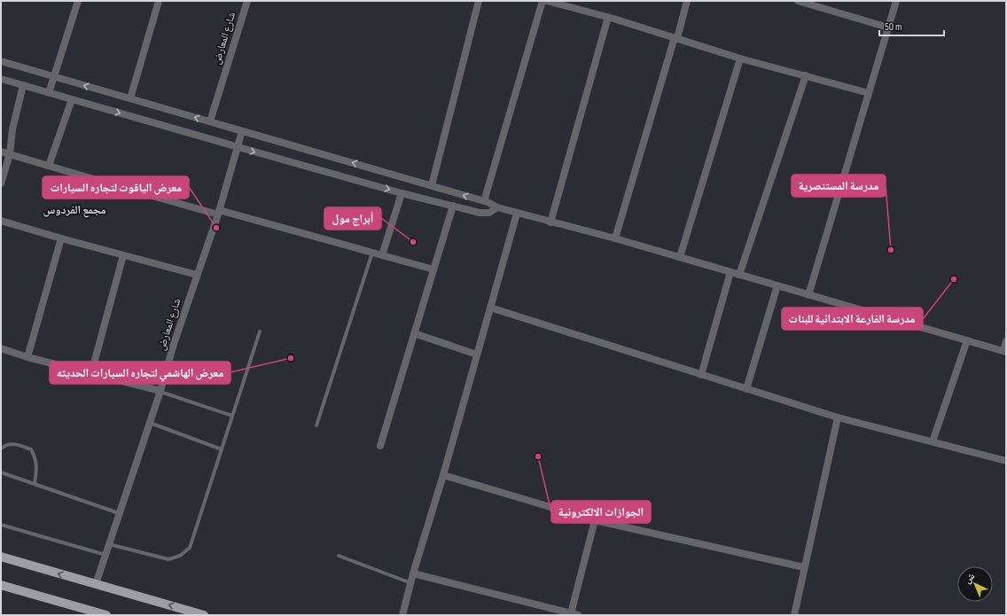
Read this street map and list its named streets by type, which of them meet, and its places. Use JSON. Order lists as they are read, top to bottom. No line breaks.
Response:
{"streets":{"street":["شارع المعارض"]},"districts":["مجمع الفردوس"],"places":["معرض الياقوت لتجاره السيارات","أبراج مول","مدرسة المستنصرية","مدرسة الفارعة الابتدائية للبنات","معرض الهاشمي لتجاره السيارات الحديثه","الجوازات الالكترونية"],"scale_bar":"50 m","north":"top left"}
